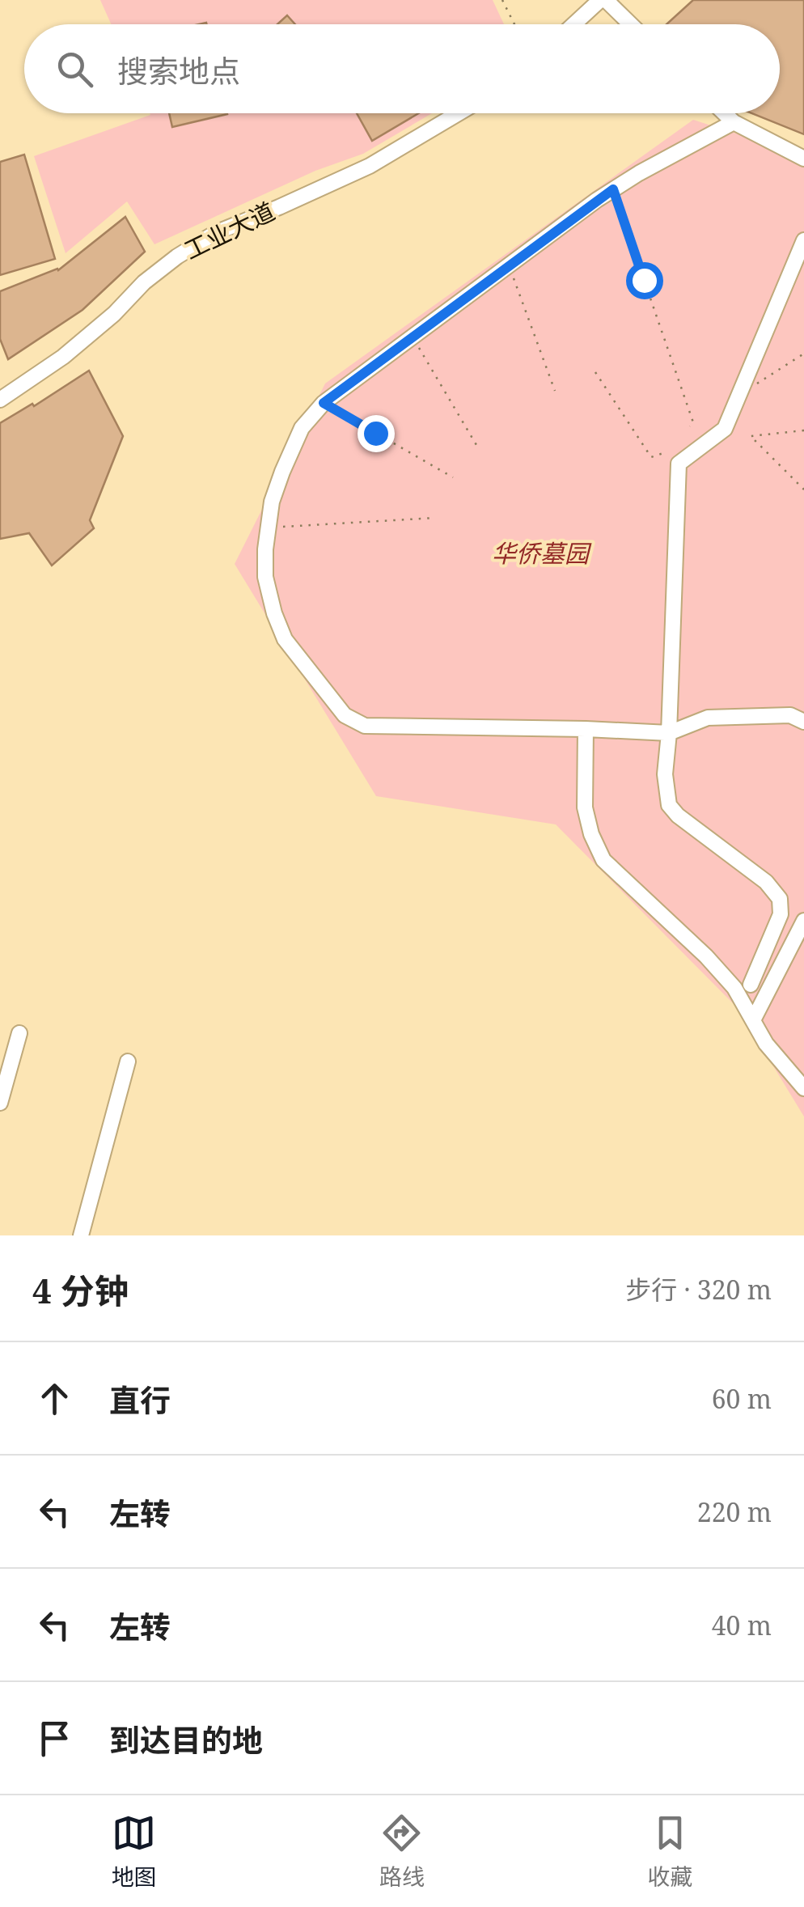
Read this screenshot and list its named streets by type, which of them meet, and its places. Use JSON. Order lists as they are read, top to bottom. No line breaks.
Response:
{"streets":{"street":["工业大道"]},"parks":["华侨墓园"],"page":{"search":"搜索地点","heading":["4 分钟","步行 · 320 m"],"list":[["直行","60 m"],["左转","220 m"],["左转","40 m"],"到达目的地"],"nav":["地图","路线","收藏"]}}
